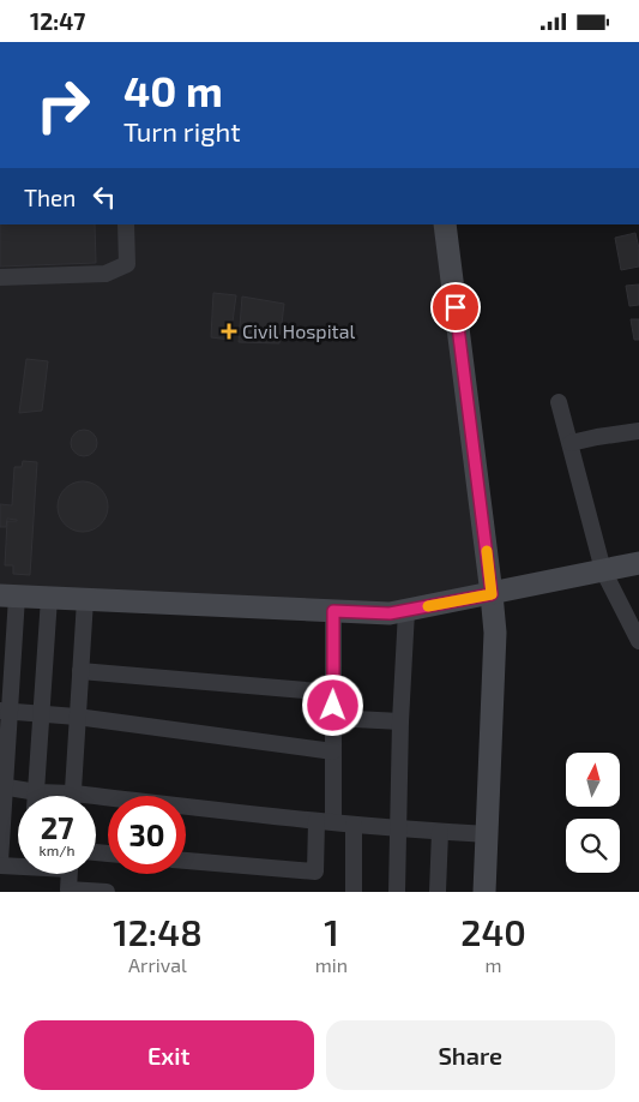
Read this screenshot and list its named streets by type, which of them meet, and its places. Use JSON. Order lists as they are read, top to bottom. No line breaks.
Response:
{"places":{"health":["Civil Hospital"]},"north":"top","page":{"status":"12:47","turn":["40 m","Turn right"],"then":"Then","speed":"27 km/h","limit":"30","eta":["12:48","Arrival","1","min","240","m"],"buttons":["Exit","Share"]}}
